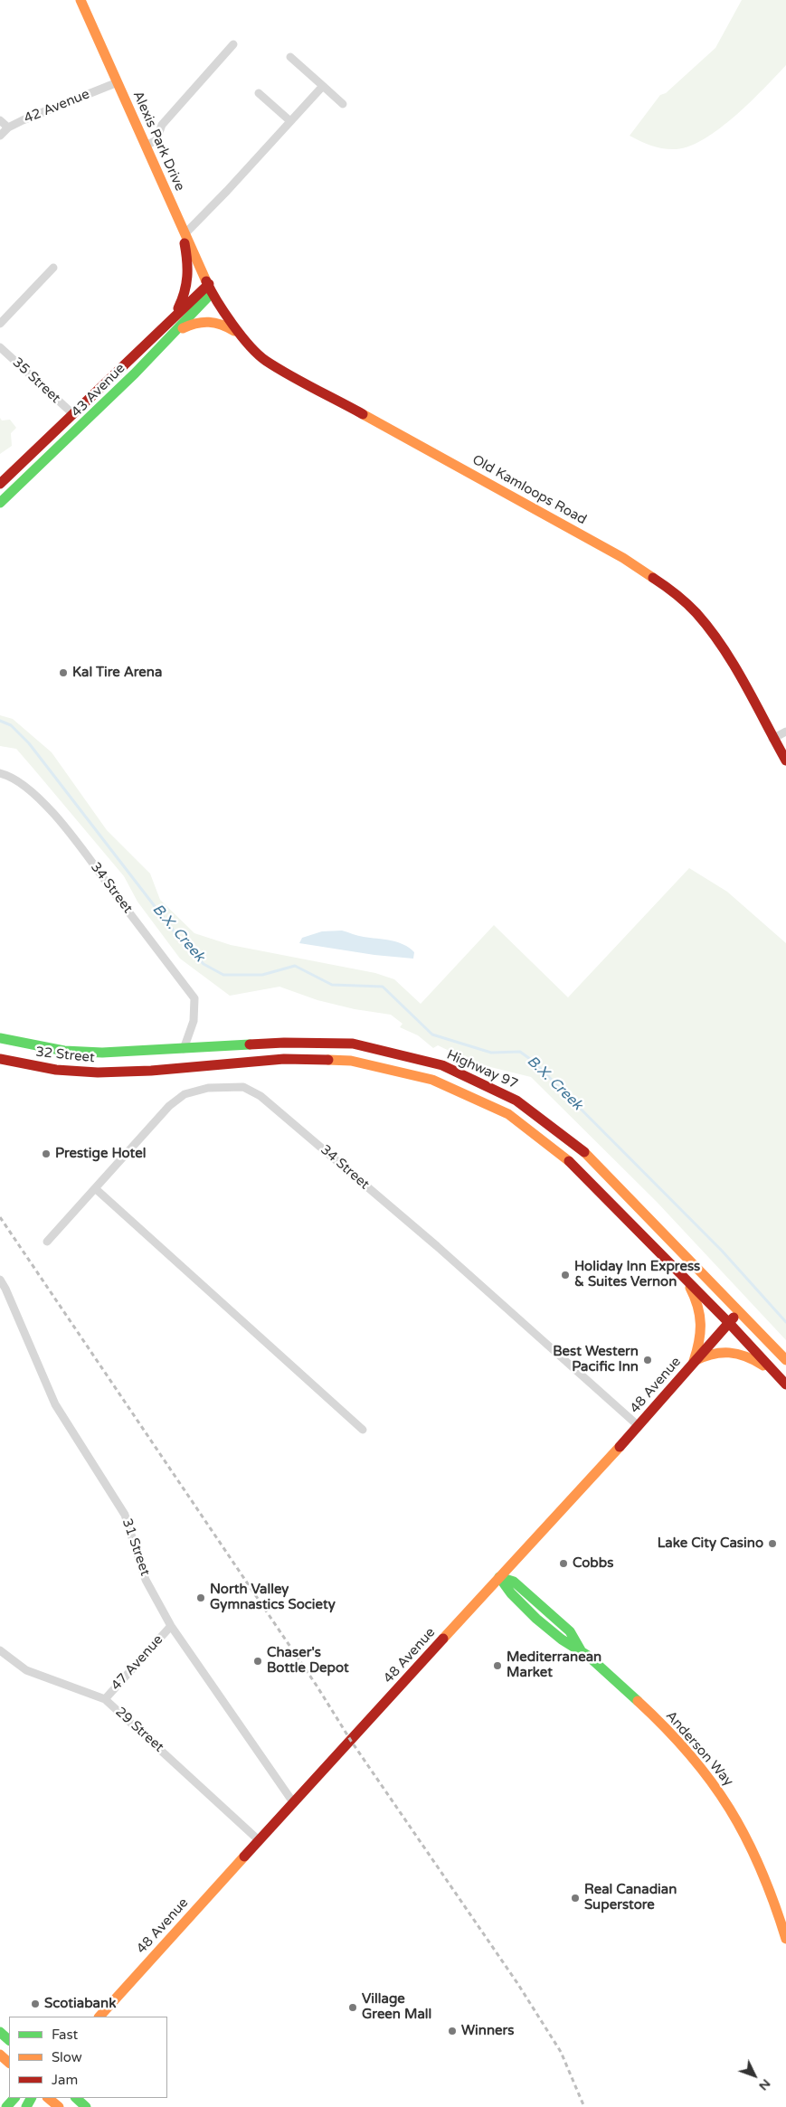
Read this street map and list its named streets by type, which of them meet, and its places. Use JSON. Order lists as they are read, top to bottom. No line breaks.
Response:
{"streets":{"main road":["Alexis Park Drive","43 Avenue","Old Kamloops Road","32 Street","Highway 97","48 Avenue","Anderson Way"],"street":["42 Avenue","35 Street","34 Street","31 Street","47 Avenue","29 Street"]},"crossings":[["42 Avenue","Alexis Park Drive"],["Alexis Park Drive","43 Avenue"],["Alexis Park Drive","Old Kamloops Road"],["35 Street","43 Avenue"],["43 Avenue","Old Kamloops Road"],["34 Street","Highway 97"],["34 Street","48 Avenue"],["32 Street","Highway 97"],["Highway 97","48 Avenue"],["48 Avenue","31 Street"],["48 Avenue","29 Street"],["48 Avenue","Anderson Way"],["31 Street","47 Avenue"],["47 Avenue","29 Street"]],"water":["B.X. Creek"],"places":["Kal Tire Arena","Prestige Hotel","Holiday Inn Express & Suites Vernon","Best Western Pacific Inn","Lake City Casino","Cobbs","North Valley Gymnastics Society","Chaser's Bottle Depot","Mediterranean Market","Real Canadian Superstore","Scotiabank","Village Green Mall","Winners"],"legend":["Fast","Slow","Jam"],"north":"bottom right"}
